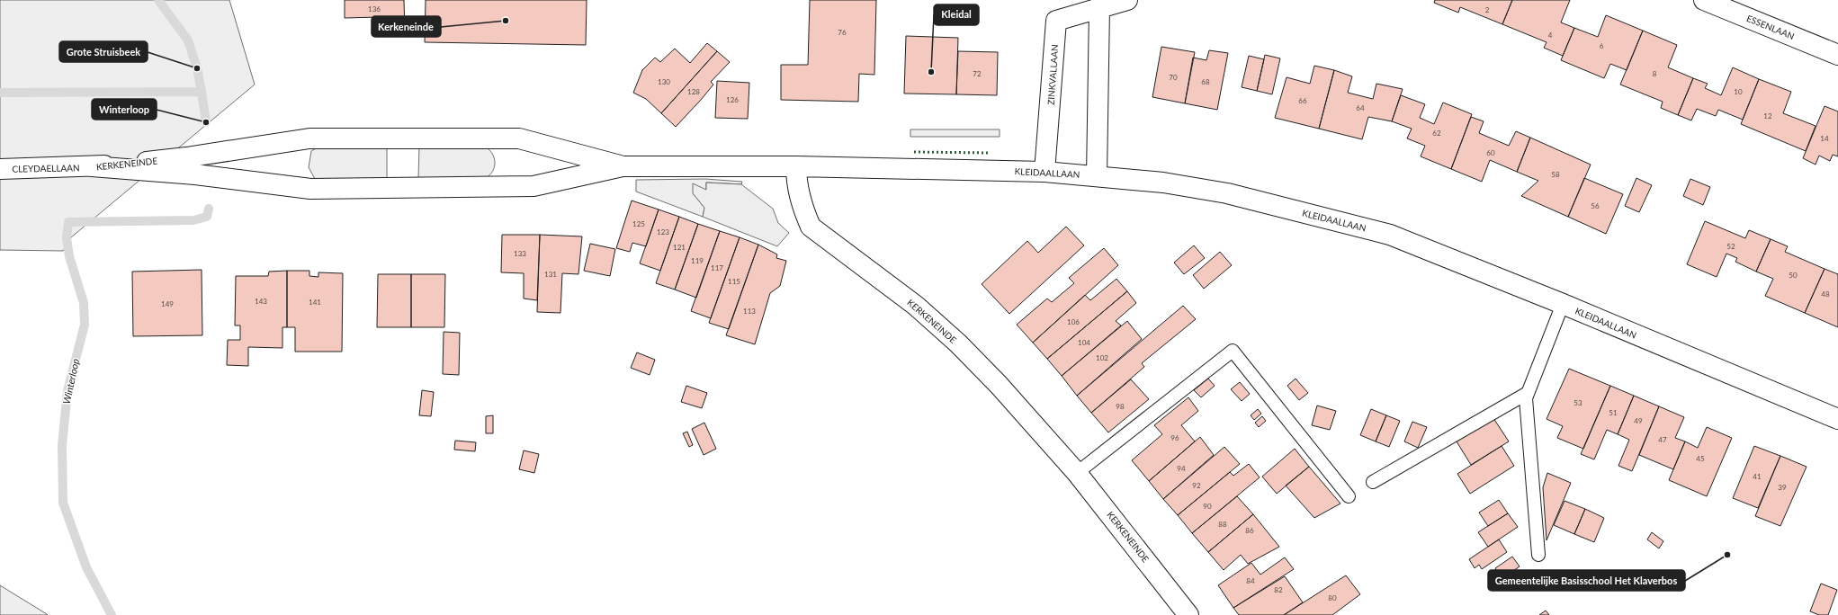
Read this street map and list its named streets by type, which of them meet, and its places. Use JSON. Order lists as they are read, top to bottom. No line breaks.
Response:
{"streets":{"street":["ESSENLAAN","ZINKVALLAAN","KERKENEINDE","CLEYDAELLAAN","KLEIDAALLAAN"]},"crossings":[["ZINKVALLAAN","KLEIDAALLAAN"],["KERKENEINDE","CLEYDAELLAAN"],["KERKENEINDE","KLEIDAALLAAN"]],"water":["Winterloop"],"places":["Kerkeneinde","Grote Struisbeek","Kleidal","Winterloop","Gemeentelijke Basisschool Het Klaverbos"],"house_numbers":["136","2","76","4","6","72","8","70","130","68","128","10","126","66","64","12","62","14","60","58","56","125","123","52","121","133","119","117","131","50","115","48","143","141","149","113","106","104","102","53","98","51","49","96","47","45","94","41","92","39","90","88","86","84","82","80"]}
